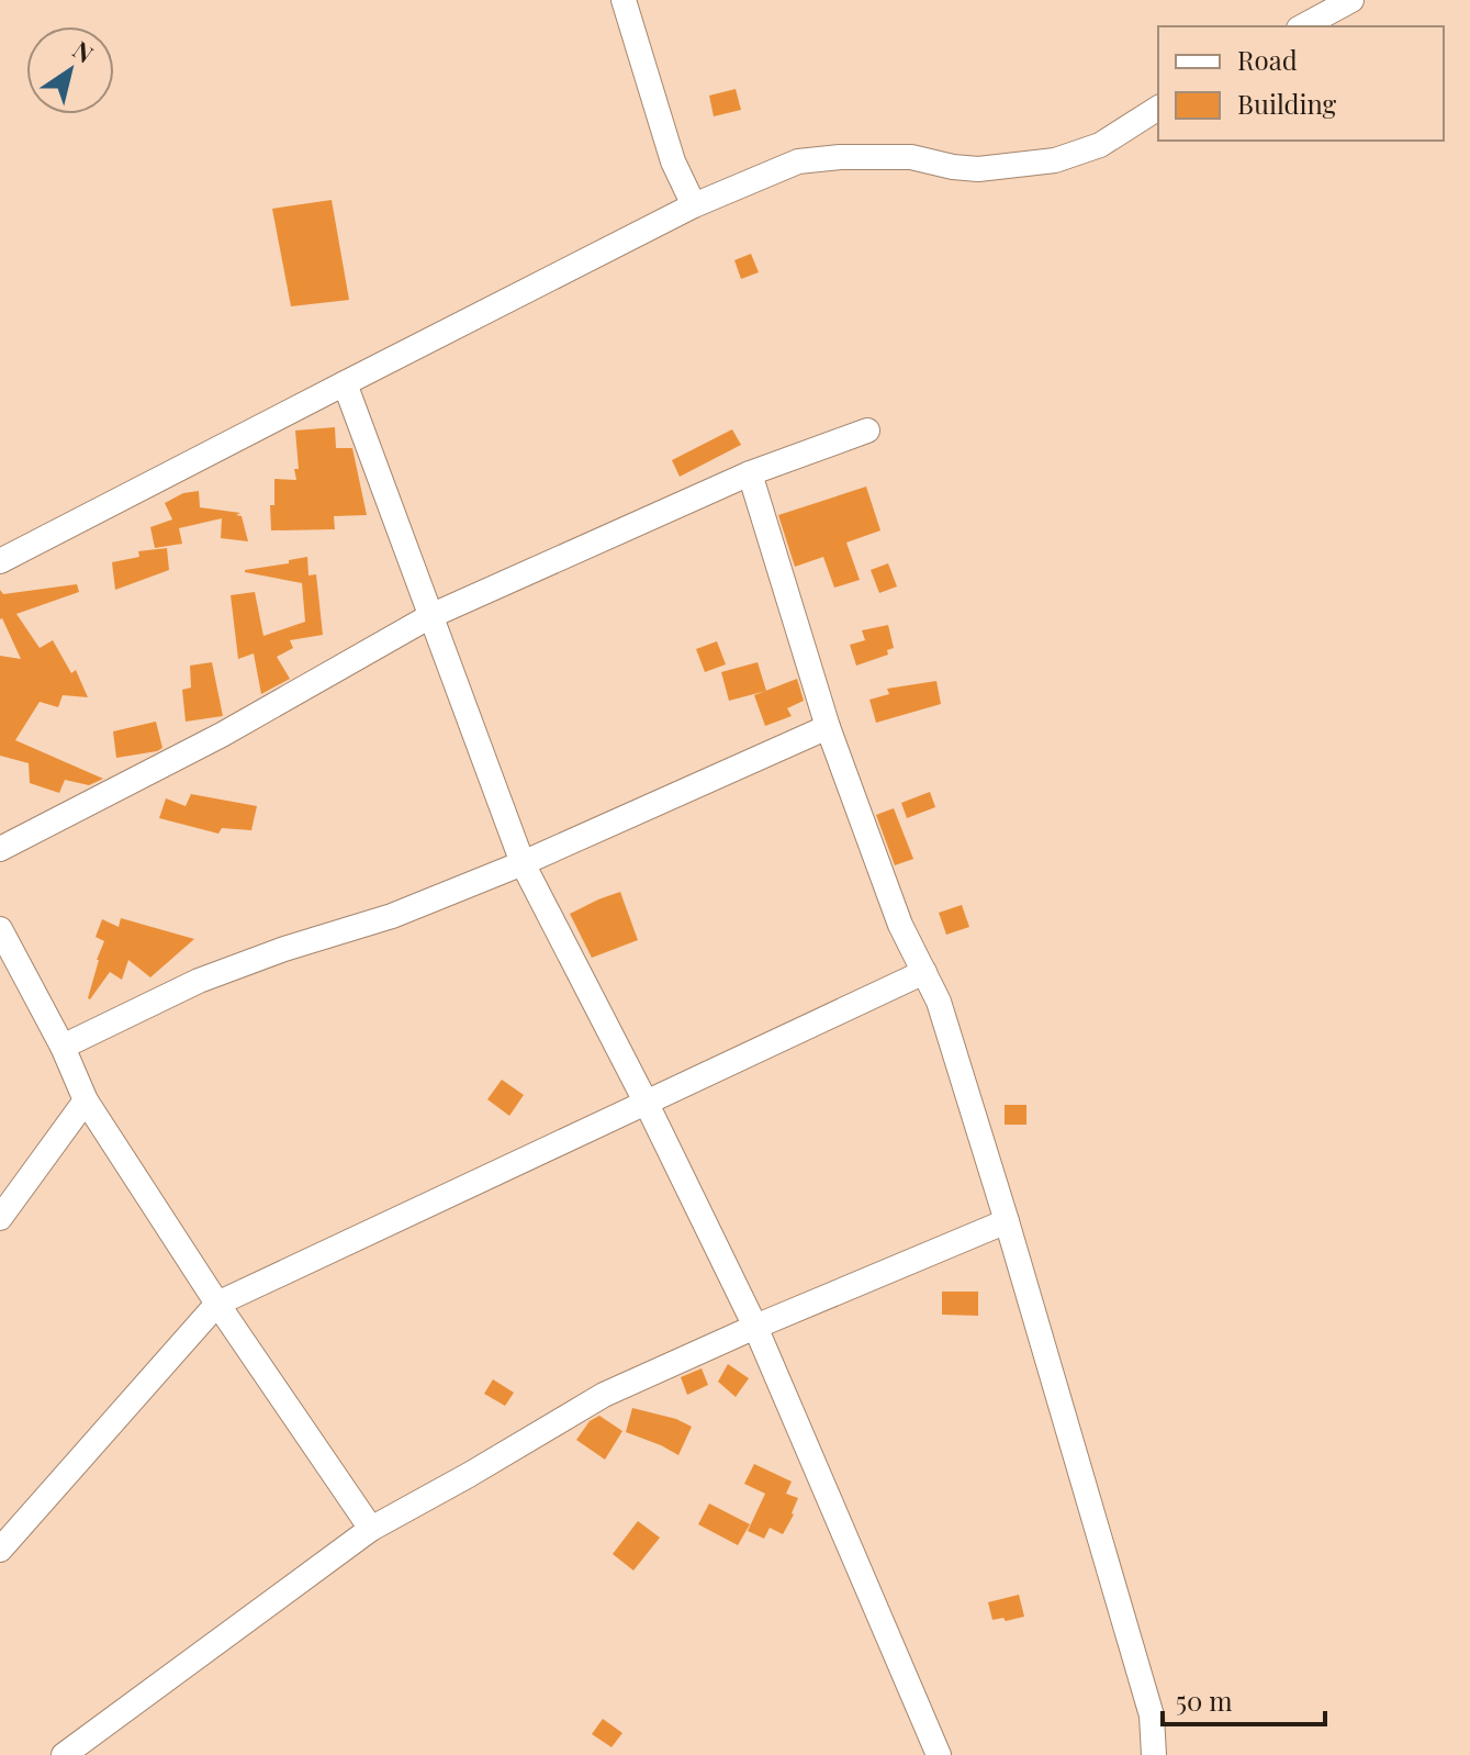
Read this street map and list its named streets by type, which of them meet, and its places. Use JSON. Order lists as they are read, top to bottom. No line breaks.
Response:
{"legend":["Road","Building"],"scale_bar":"50 m","north":"top right"}
